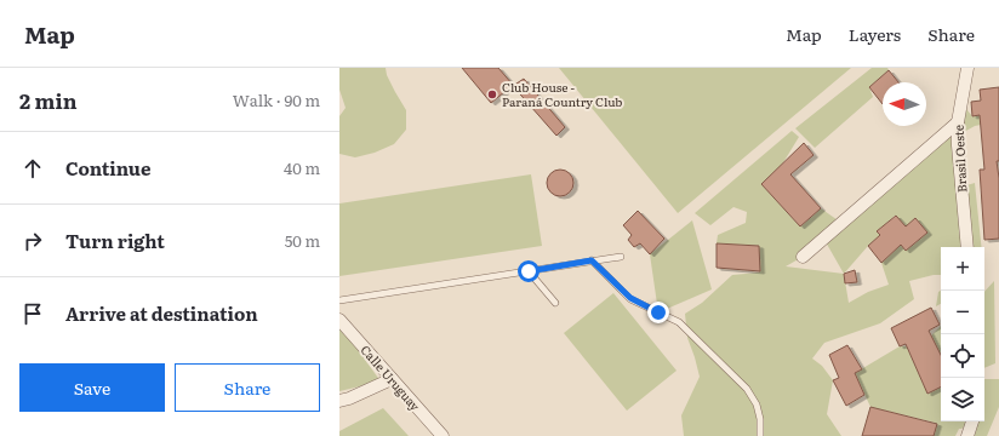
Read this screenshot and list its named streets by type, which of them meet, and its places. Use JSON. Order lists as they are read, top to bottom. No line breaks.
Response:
{"streets":{"street":["Brasil Oeste","Calle Uruguay"]},"places":["Club House - Paraná Country Club"],"north":"left","page":{"header":"Map","nav":["Map","Layers","Share"],"heading":["2 min","Walk · 90 m"],"list":[["Continue","40 m"],["Turn right","50 m"],"Arrive at destination"],"map_buttons":["+","−"],"buttons":["Save","Share"]}}
